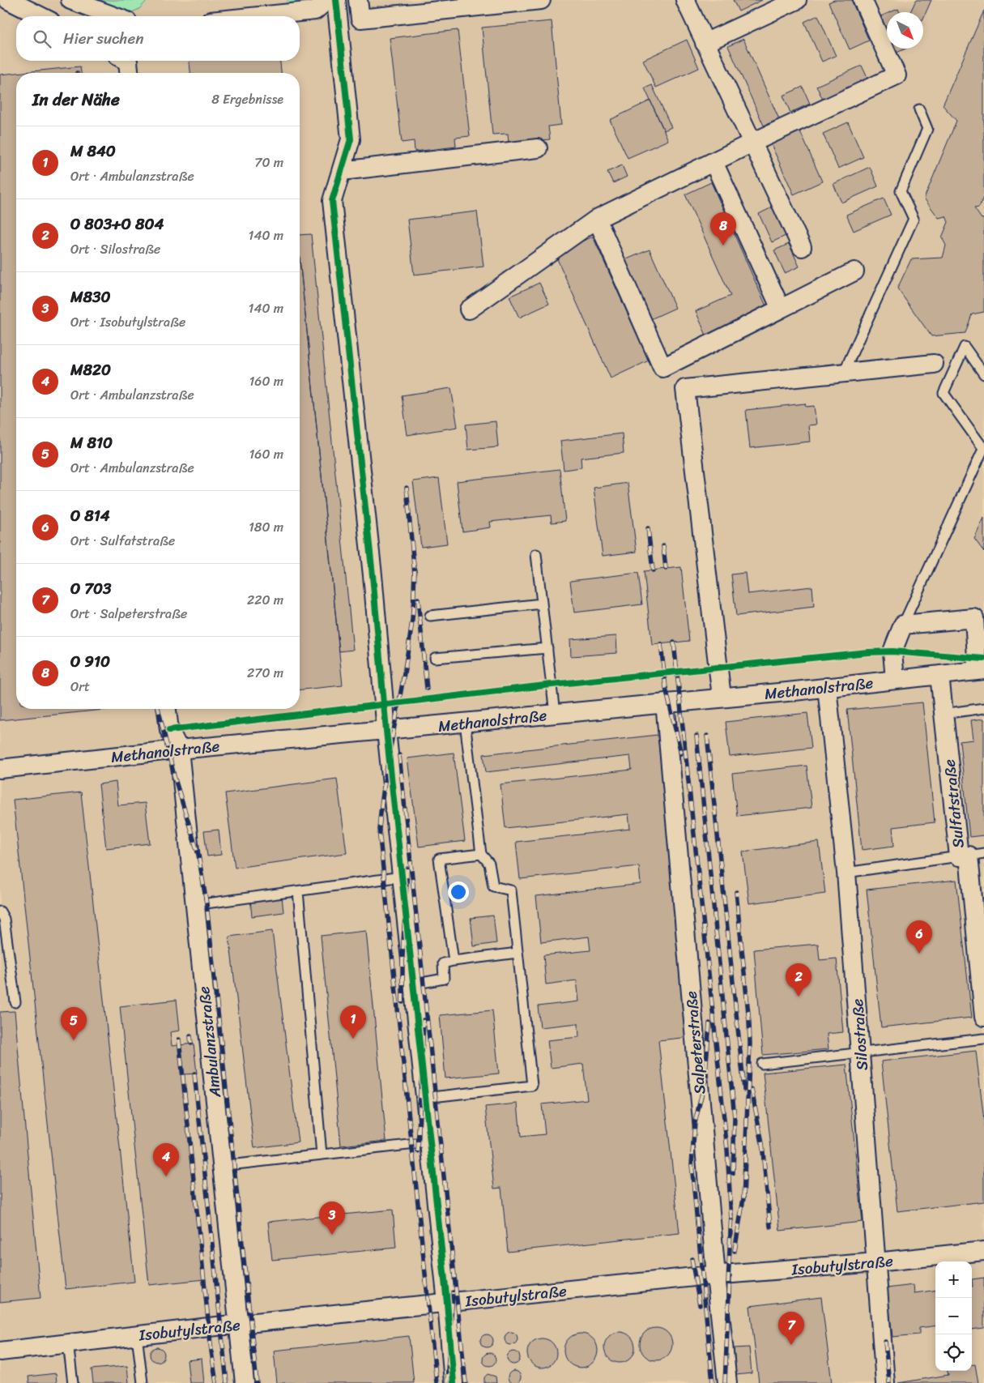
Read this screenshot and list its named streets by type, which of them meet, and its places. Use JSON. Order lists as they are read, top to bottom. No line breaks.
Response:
{"streets":{"street":["Methanolstraße","Sulfatstraße","Silostraße","Ambulanzstraße","Salpeterstraße","Isobutylstraße"]},"crossings":[["Methanolstraße","Sulfatstraße"],["Methanolstraße","Silostraße"],["Methanolstraße","Ambulanzstraße"],["Methanolstraße","Salpeterstraße"],["Silostraße","Isobutylstraße"],["Ambulanzstraße","Isobutylstraße"],["Salpeterstraße","Isobutylstraße"]],"north":"bottom right","page":{"search":"Hier suchen","heading":["In der Nähe","8 Ergebnisse"],"list":[{"mark":"1","name":"M 840","note":"Ort · Ambulanzstraße","value":"70 m"},{"mark":"2","name":"O 803+O 804","note":"Ort · Silostraße","value":"140 m"},{"mark":"3","name":"M830","note":"Ort · Isobutylstraße","value":"140 m"},{"mark":"4","name":"M820","note":"Ort · Ambulanzstraße","value":"160 m"},{"mark":"5","name":"M 810","note":"Ort · Ambulanzstraße","value":"160 m"},{"mark":"6","name":"O 814","note":"Ort · Sulfatstraße","value":"180 m"},{"mark":"7","name":"O 703","note":"Ort · Salpeterstraße","value":"220 m"},{"mark":"8","name":"O 910","note":"Ort","value":"270 m"}],"pins":["8","6","2","1","5","4","3","7"],"map_buttons":["+","−"]}}
